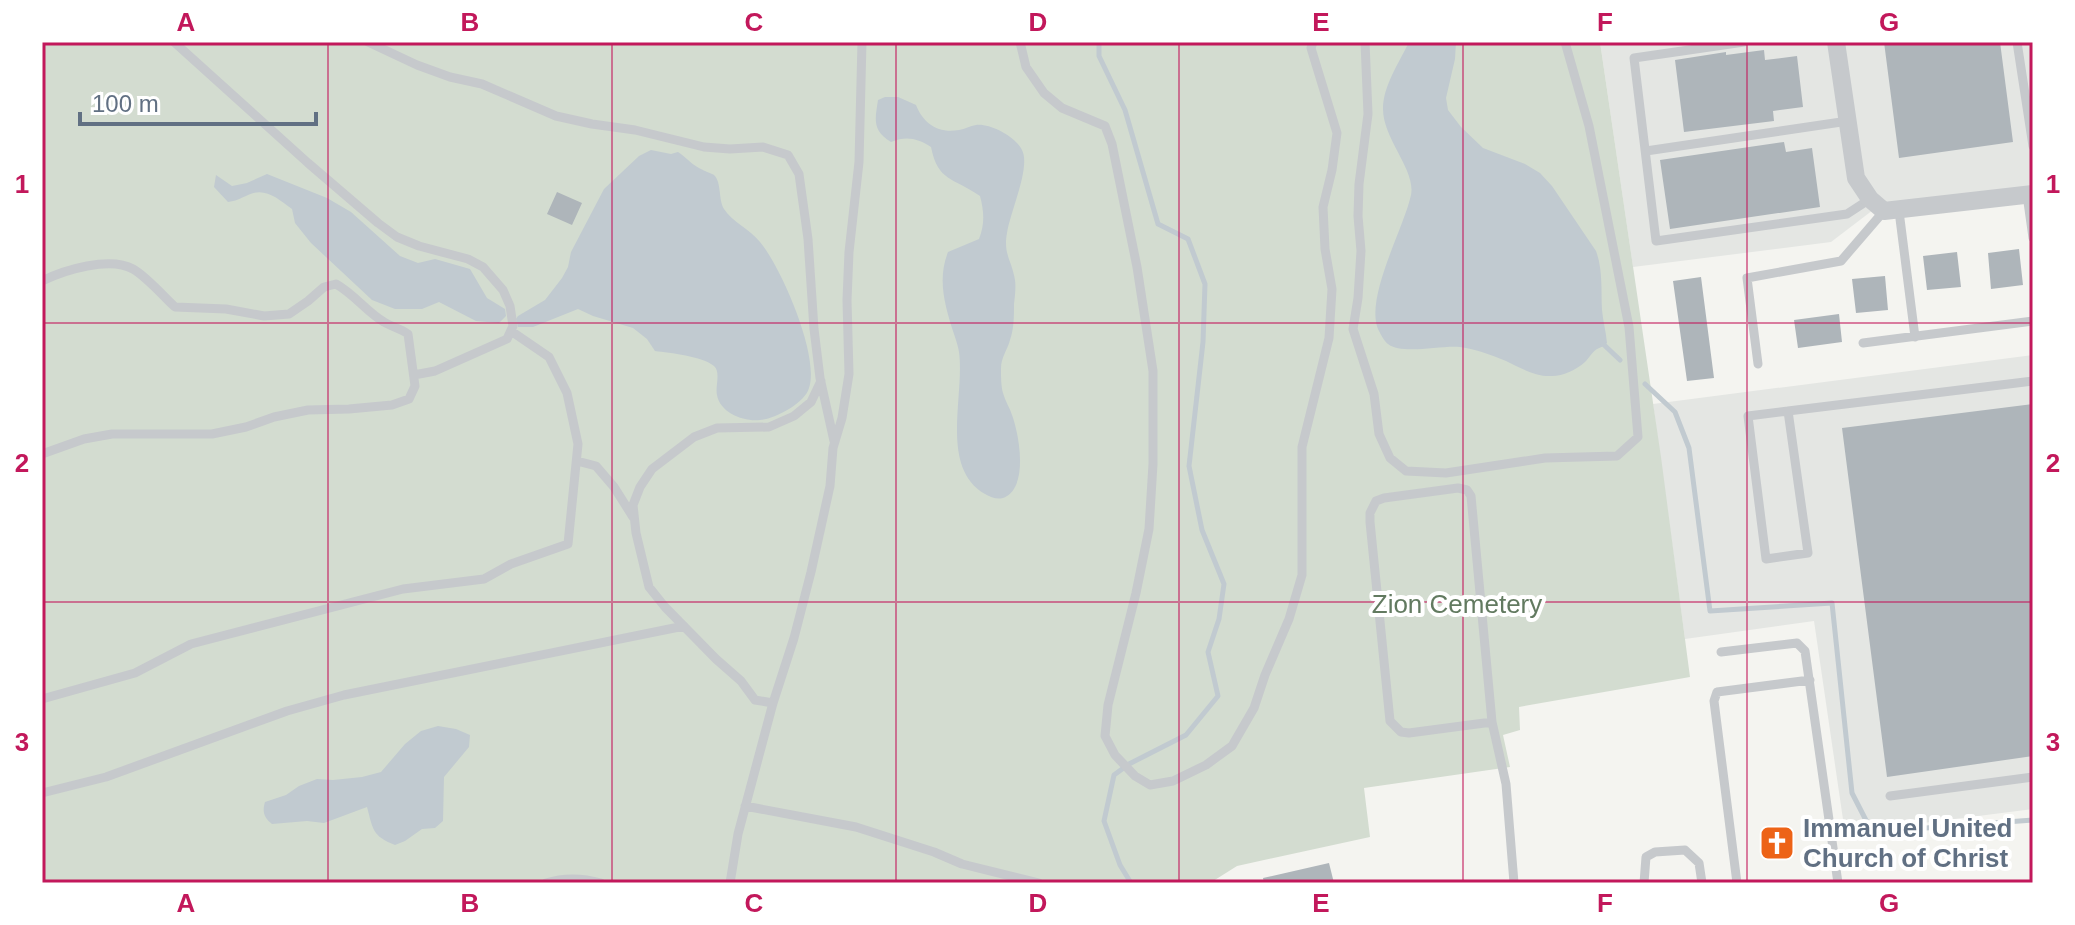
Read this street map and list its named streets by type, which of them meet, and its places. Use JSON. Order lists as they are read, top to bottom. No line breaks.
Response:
{"parks":["Zion Cemetery"],"places":{"church":["Immanuel United Church of Christ"]},"scale_bar":"100 m","grid":{"columns":["A","B","C","D","E","F","G"],"rows":["1","2","3"]}}
